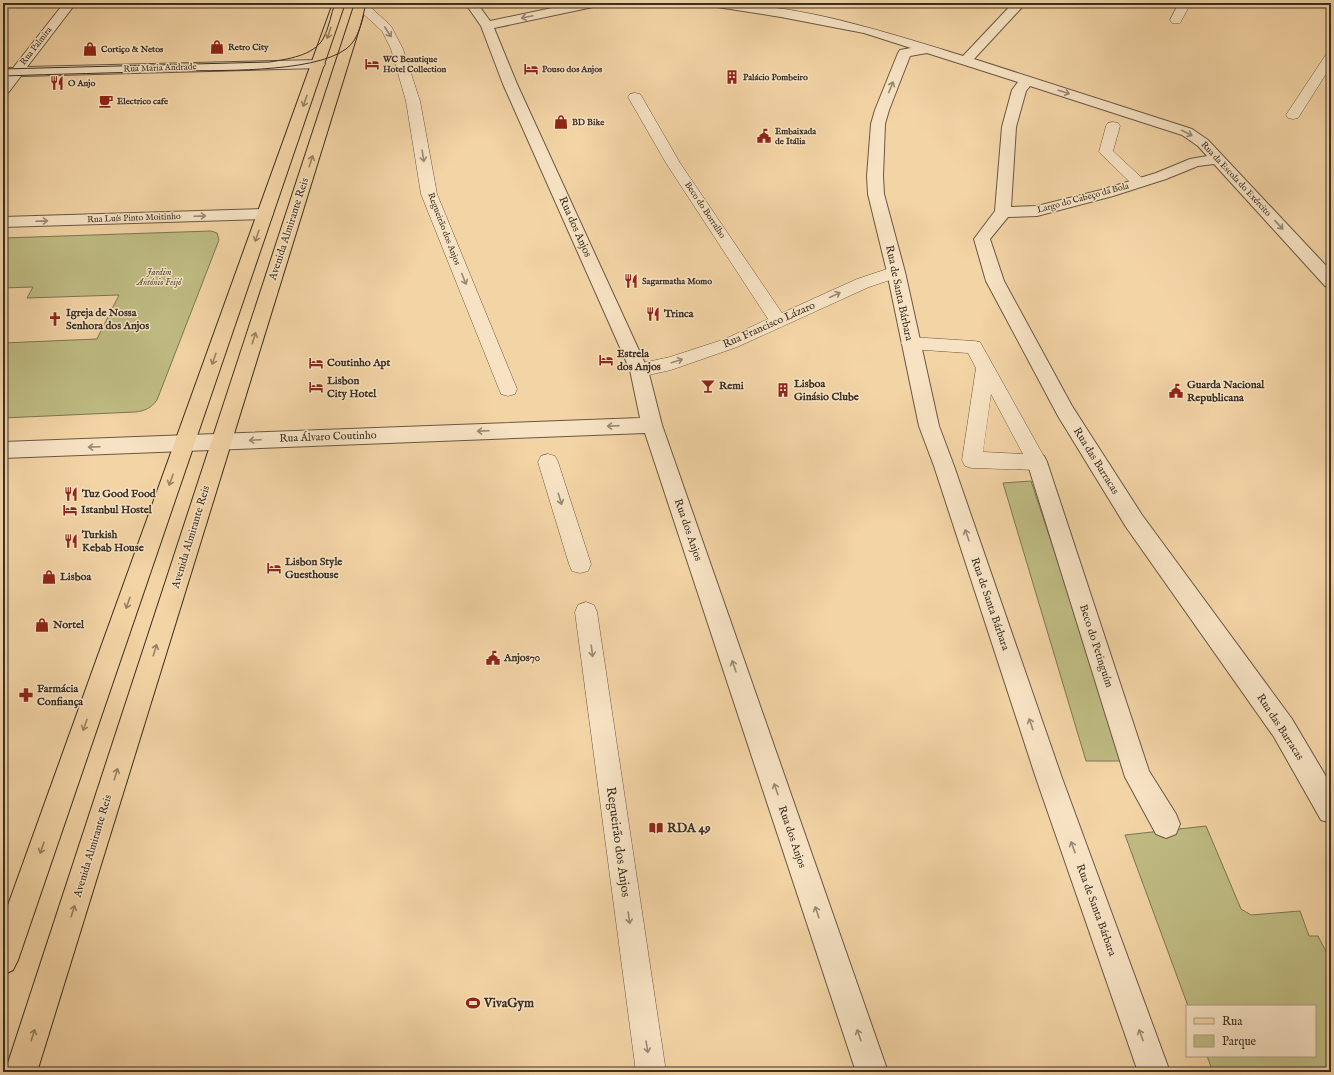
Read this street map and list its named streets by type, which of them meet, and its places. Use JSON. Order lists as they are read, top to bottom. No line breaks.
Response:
{"streets":{"main road":["Avenida Almirante Reis"],"street":["Rua Palmira","Rua Maria Andrade","Rua da Escola do Exército","Largo do Cabeço da Bola","Rua Luís Pinto Moitinho","Rua dos Anjos","Rua de Santa Bárbara","Rua Álvaro Coutinho","Rua das Barracas","Beco do Petinguím"],"lane":["Beco do Borralho","Regueirão dos Anjos","Rua Francisco Lázaro"]},"crossings":[["Rua Palmira","Rua Maria Andrade"],["Rua da Escola do Exército","Largo do Cabeço da Bola"],["Rua da Escola do Exército","Rua de Santa Bárbara"],["Largo do Cabeço da Bola","Rua das Barracas"],["Beco do Borralho","Rua Francisco Lázaro"],["Rua dos Anjos","Rua Francisco Lázaro"],["Rua dos Anjos","Rua Álvaro Coutinho"],["Avenida Almirante Reis","Regueirão dos Anjos"],["Avenida Almirante Reis","Rua Álvaro Coutinho"],["Rua de Santa Bárbara","Rua Francisco Lázaro"]],"one_way":["Rua da Escola do Exército","Rua Luís Pinto Moitinho","Rua dos Anjos","Regueirão dos Anjos","Rua de Santa Bárbara","Rua Francisco Lázaro","Rua Álvaro Coutinho"],"parks":["Jardim António Feijó"],"places":{"shop":["Retro City","Cortiço & Netos","BD Bike","Lisboa","Nortel"],"hotel":["WC Beautique Hotel Collection","Pouso dos Anjos","Estrela dos Anjos","Coutinho Apt","Lisbon City Hotel","Istanbul Hostel","Lisbon Style Guesthouse"],"building":["Palácio Pombeiro","Lisboa Ginásio Clube"],"restaurant":["O Anjo","Sagarmatha Momo","Trinca","Tuz Good Food","Turkish Kebab House"],"cafe":["Electrico cafe"],"public building":["Embaixada de Itália","Guarda Nacional Republicana","Anjos70"],"church":["Igreja de Nossa Senhora dos Anjos"],"bar":["Remi"],"pharmacy":["Farmácia Confiança"],"library":["RDA 49"],"sports":["VivaGym"]},"legend":["Rua","Parque"]}
